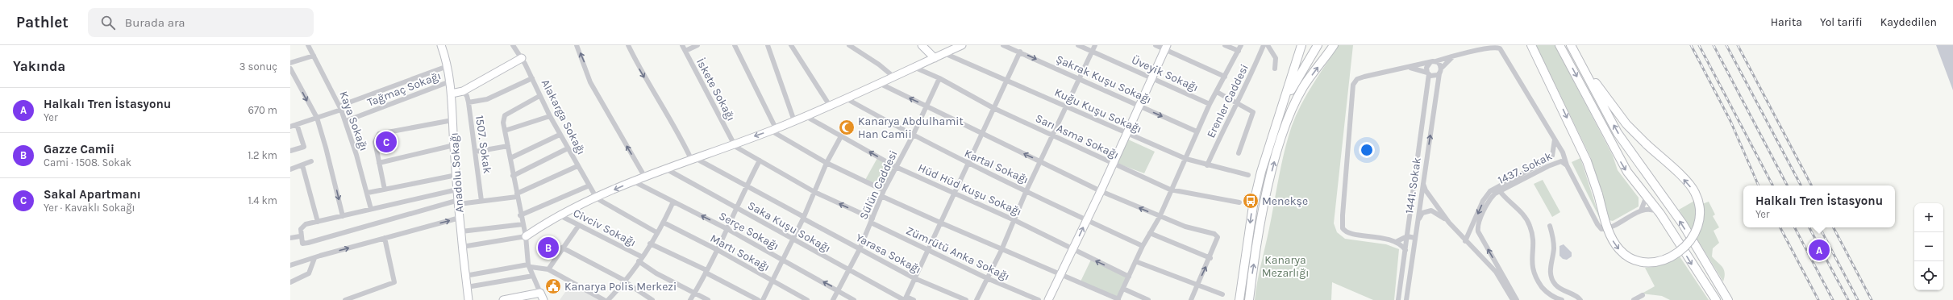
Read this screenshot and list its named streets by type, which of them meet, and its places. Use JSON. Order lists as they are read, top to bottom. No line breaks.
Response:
{"streets":{"street":["Üveyik Sokağı","Şakrak Kuşu Sokağı","Tağmaç Sokağı","İskete Sokağı","Erenler Caddesi","Kuğu Kuşu Sokağı","Alakarga Sokağı","Kaya Sokağı","Sarı Asma Sokağı","1507. Sokak","Kartal Sokağı","1437. Sokak","Anadolu Sokağı","Sülün Caddesi","1441. Sokak","Hüd Hüd Kuşu Sokağı","Saka Kuşu Sokağı","Civciv Sokağı","Serçe Sokağı","Martı Sokağı","Yarasa Sokağı","Zümrütü Anka Sokağı"]},"crossings":[["Tağmaç Sokağı","Kaya Sokağı"],["Tağmaç Sokağı","Anadolu Sokağı"],["İskete Sokağı","Zümrütü Anka Sokağı"],["Erenler Caddesi","Kuğu Kuşu Sokağı"],["Sarı Asma Sokağı","Sülün Caddesi"],["Kartal Sokağı","Sülün Caddesi"],["Sülün Caddesi","Hüd Hüd Kuşu Sokağı"],["Sülün Caddesi","Saka Kuşu Sokağı"],["Sülün Caddesi","Serçe Sokağı"],["Sülün Caddesi","Yarasa Sokağı"],["Sülün Caddesi","Zümrütü Anka Sokağı"]],"one_way":["Şakrak Kuşu Sokağı","Serçe Sokağı"],"parks":["Kanarya Mezarlığı"],"places":{"mosque":["Kanarya Abdulhamit Han Camii"],"bus stop":["Menekşe"],"public building":["Kanarya Polis Merkezi"]},"page":{"header":"Pathlet","search":"Burada ara","nav":["Harita","Yol tarifi","Kaydedilen"],"heading":["Yakında","3 sonuç"],"list":[{"mark":"A","name":"Halkalı Tren İstasyonu","note":"Yer","value":"670 m"},{"mark":"B","name":"Gazze Camii","note":"Cami · 1508. Sokak","value":"1.2 km"},{"mark":"C","name":"Sakal Apartmanı","note":"Yer · Kavaklı Sokağı","value":"1.4 km"}],"pins":["C","B","A"],"popup":["Halkalı Tren İstasyonu","Yer"],"map_buttons":["+","−"]}}
